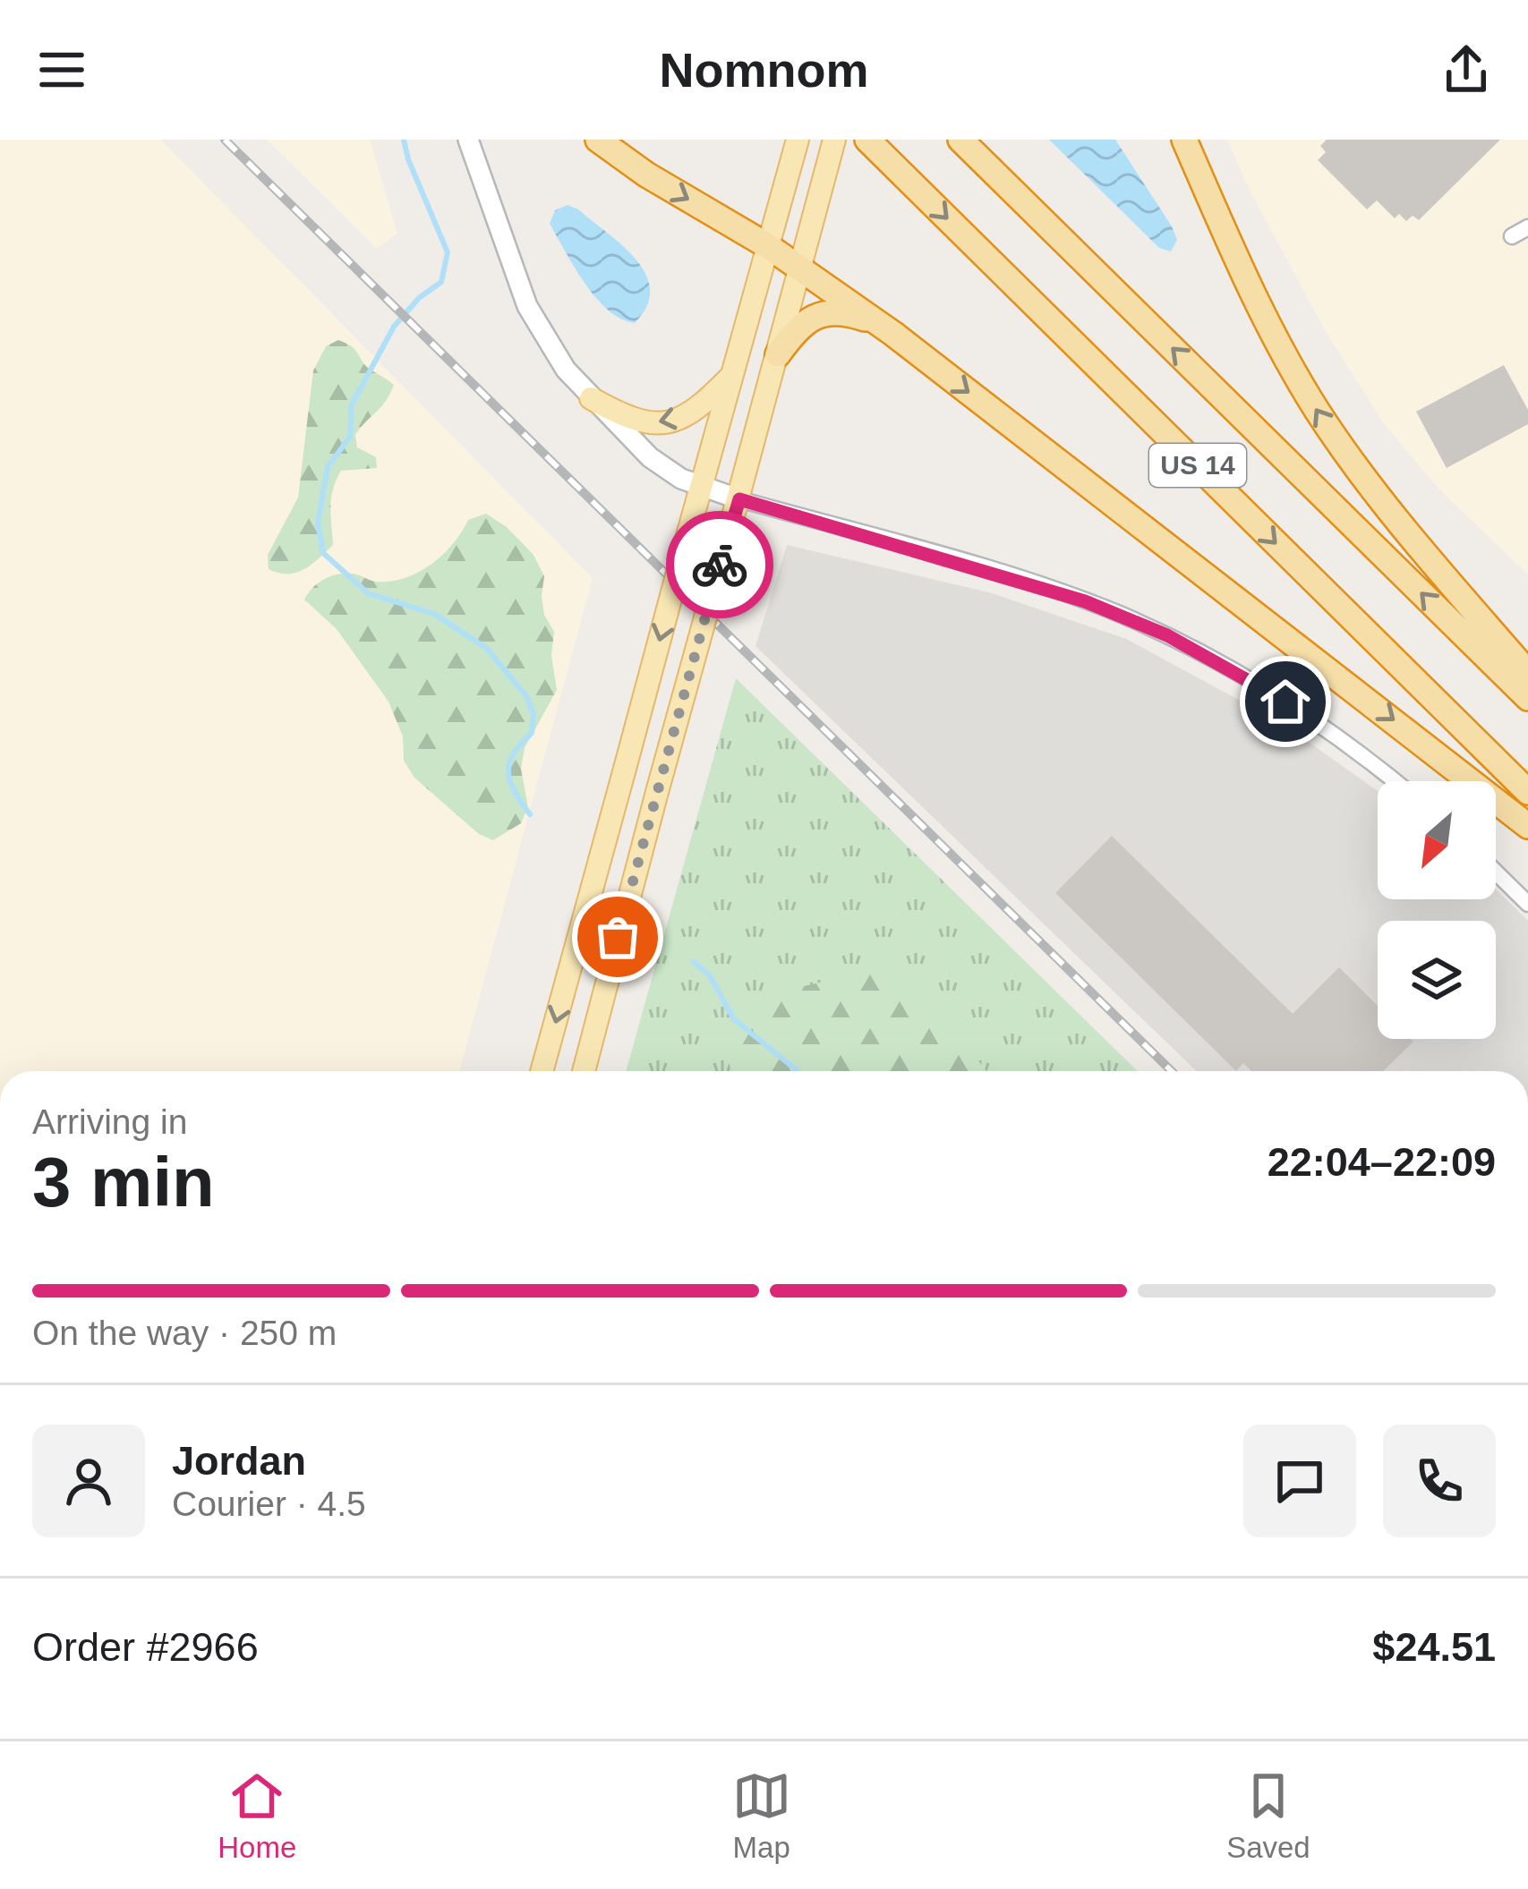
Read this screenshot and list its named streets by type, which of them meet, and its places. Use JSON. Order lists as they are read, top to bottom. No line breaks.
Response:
{"streets":{"highway":["US 14"]},"north":"bottom left","page":{"header":"Nomnom","heading":["3 min","Arriving in","22:04–22:09"],"panel":["Jordan","Courier · 4.5","Order #2966","$24.51"],"bar":"On the way · 250 m","tabs":["Home","Map","Saved"]}}
